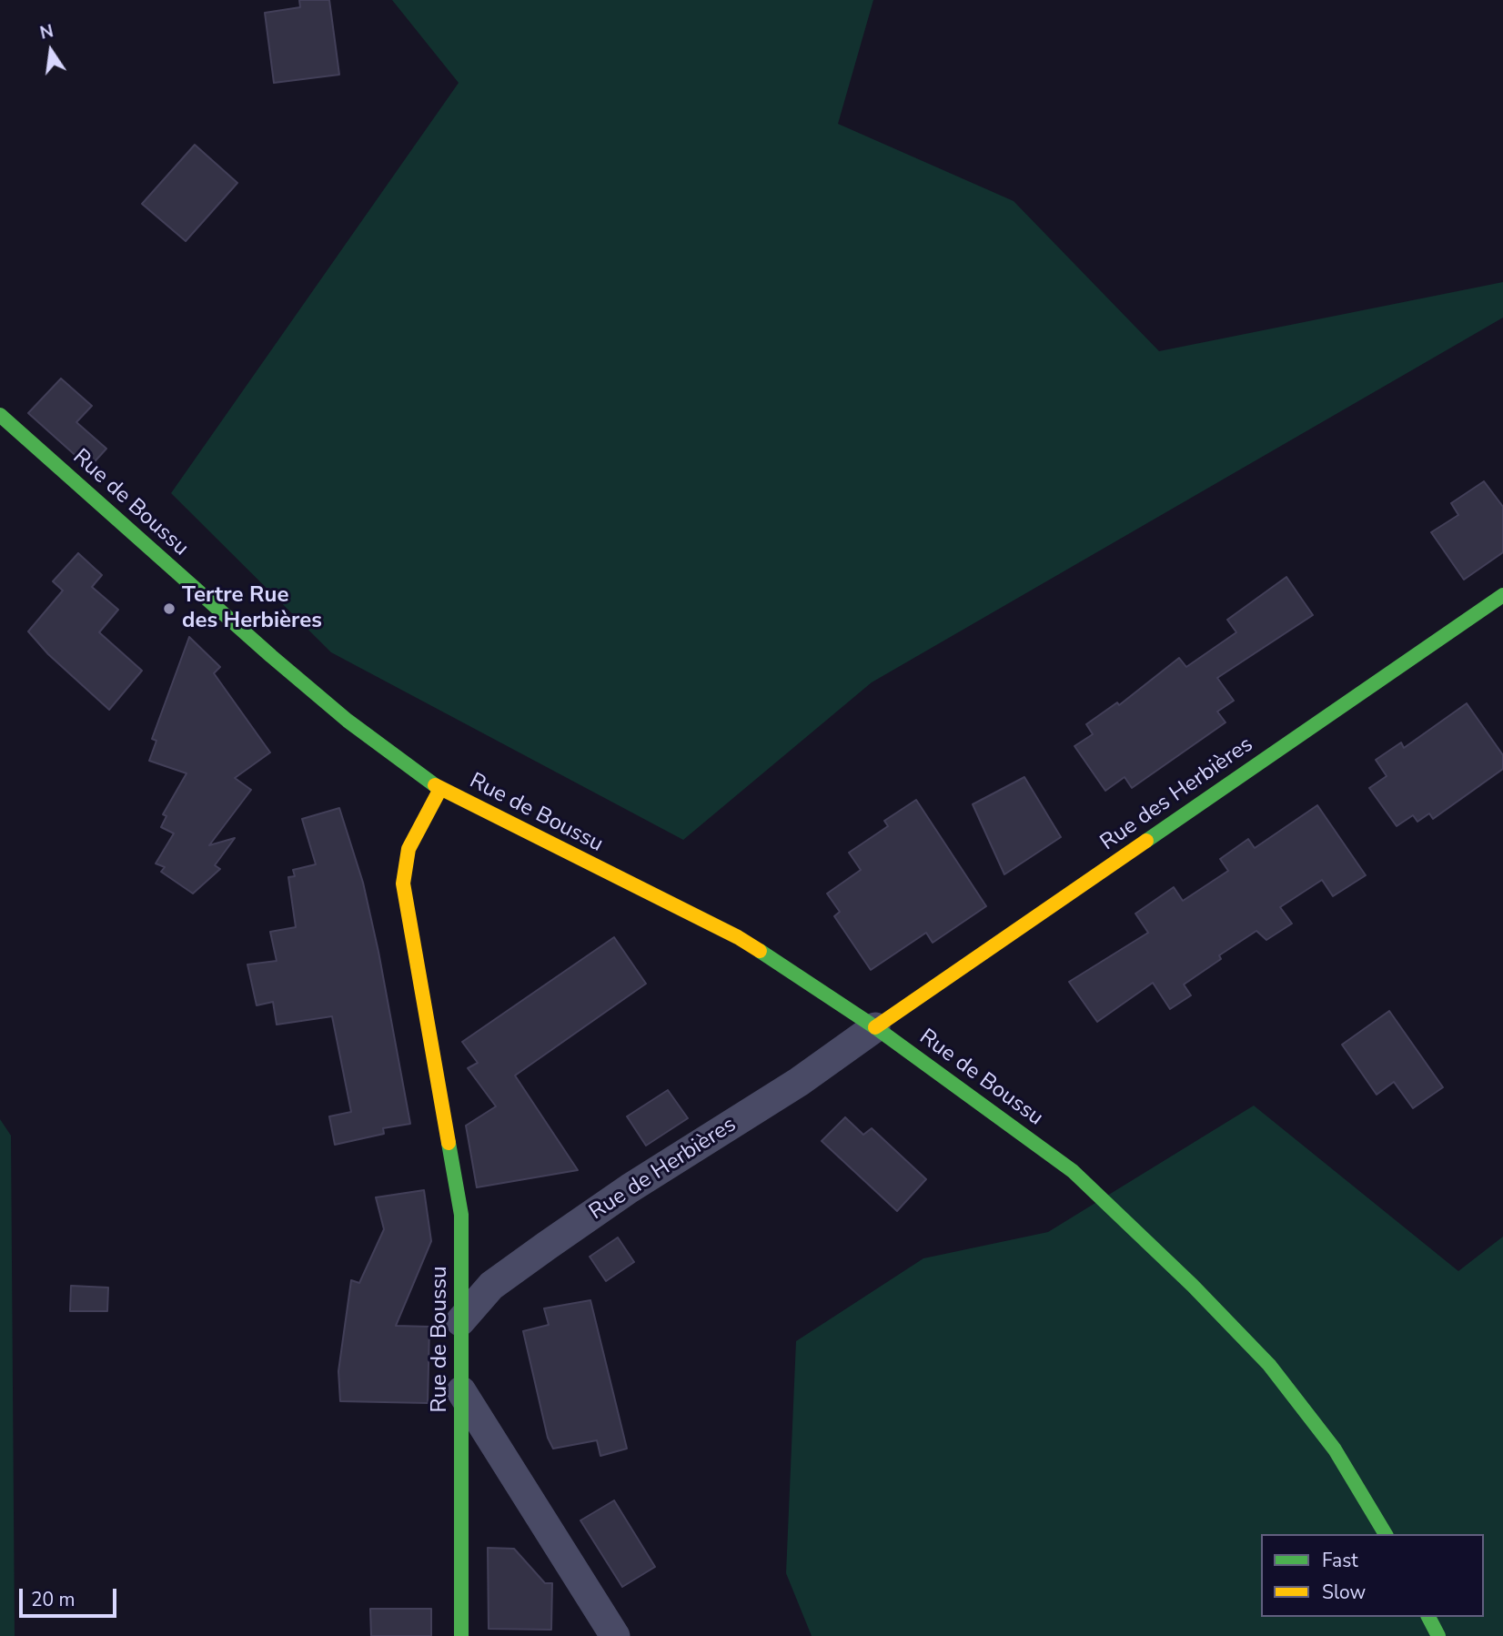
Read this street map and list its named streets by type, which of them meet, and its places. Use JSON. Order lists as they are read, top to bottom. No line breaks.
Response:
{"streets":{"street":["Rue de Boussu","Rue des Herbières","Rue de Herbières"]},"crossings":[["Rue de Boussu","Rue des Herbières"],["Rue de Boussu","Rue de Herbières"],["Rue des Herbières","Rue de Herbières"]],"places":["Tertre Rue des Herbières"],"legend":["Fast","Slow"],"scale_bar":"20 m","north":"top"}
